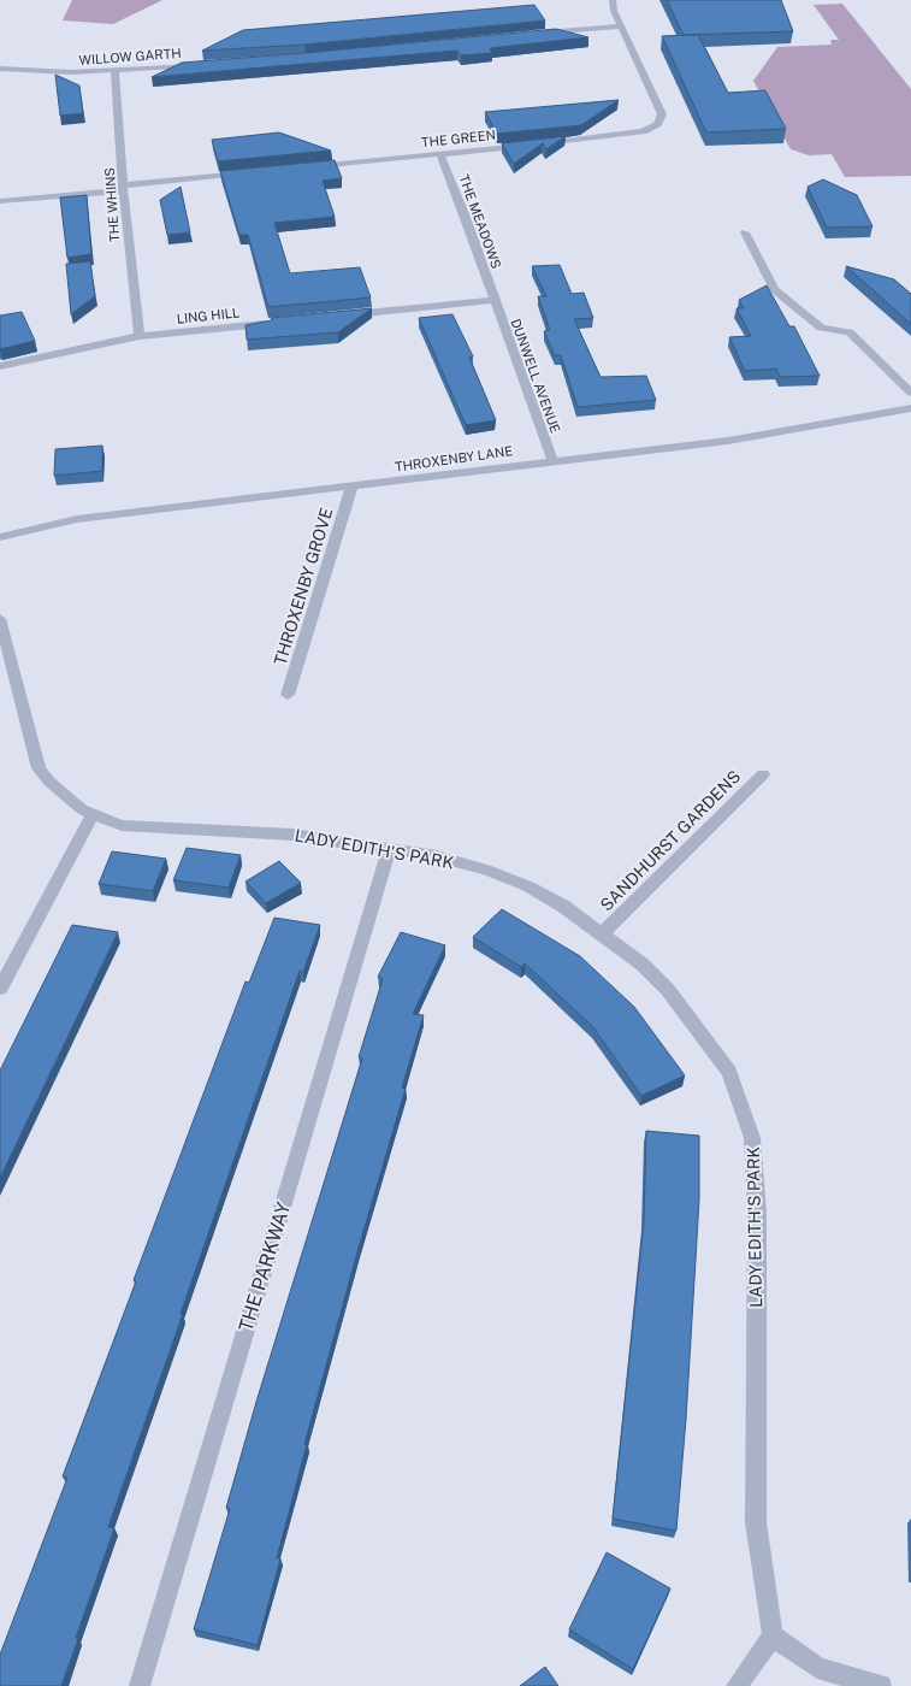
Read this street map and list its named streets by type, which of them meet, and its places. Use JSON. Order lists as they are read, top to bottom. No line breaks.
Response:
{"streets":{"street":["WILLOW GARTH","THE GREEN","THE WHINS","THE MEADOWS","LING HILL","DUNWELL AVENUE","THROXENBY LANE","THROXENBY GROVE","SANDHURST GARDENS","LADY EDITH'S PARK","THE PARKWAY"]},"crossings":[["WILLOW GARTH","THE WHINS"],["THE GREEN","THE MEADOWS"],["THE WHINS","LING HILL"],["THE MEADOWS","DUNWELL AVENUE"],["DUNWELL AVENUE","THROXENBY LANE"],["THROXENBY LANE","THROXENBY GROVE"],["SANDHURST GARDENS","LADY EDITH'S PARK"],["LADY EDITH'S PARK","THE PARKWAY"]]}
